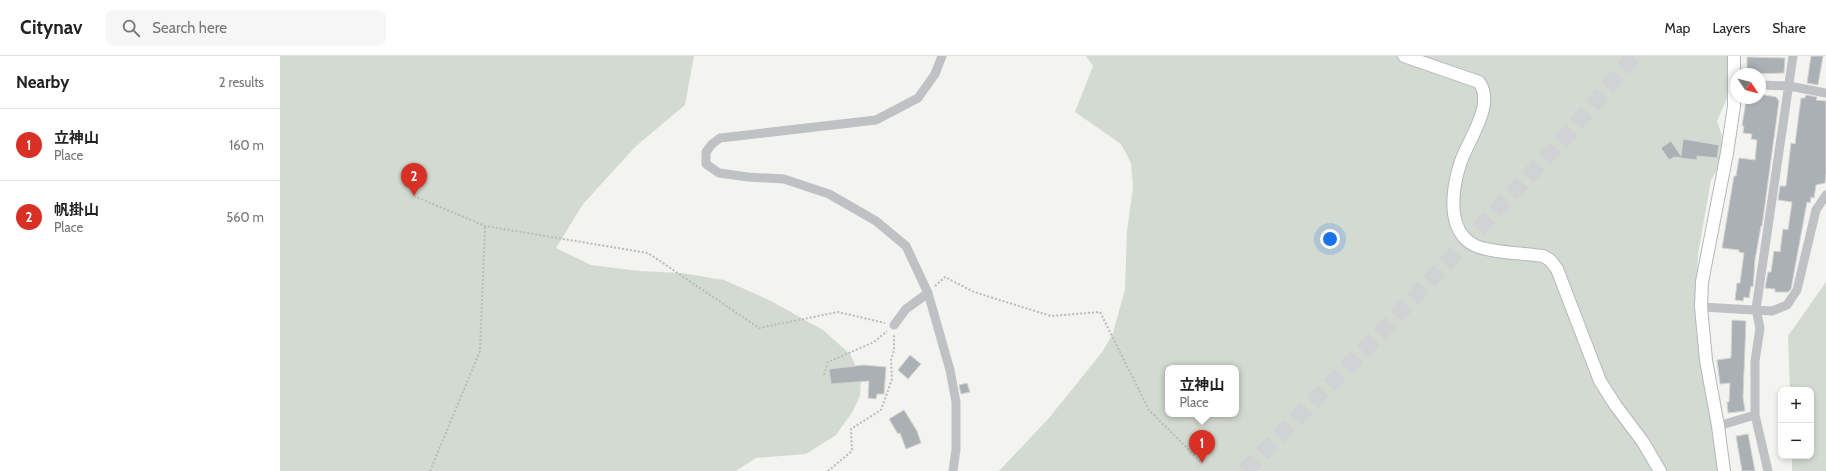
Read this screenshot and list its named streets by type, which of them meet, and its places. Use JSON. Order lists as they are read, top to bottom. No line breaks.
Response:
{"north":"bottom right","page":{"header":"Citynav","search":"Search here","nav":["Map","Layers","Share"],"heading":["Nearby","2 results"],"list":[{"mark":"1","name":"立神山","note":"Place","value":"160 m"},{"mark":"2","name":"帆掛山","note":"Place","value":"560 m"}],"pins":["2","1"],"popup":["立神山","Place"],"map_buttons":["+","−"]}}
